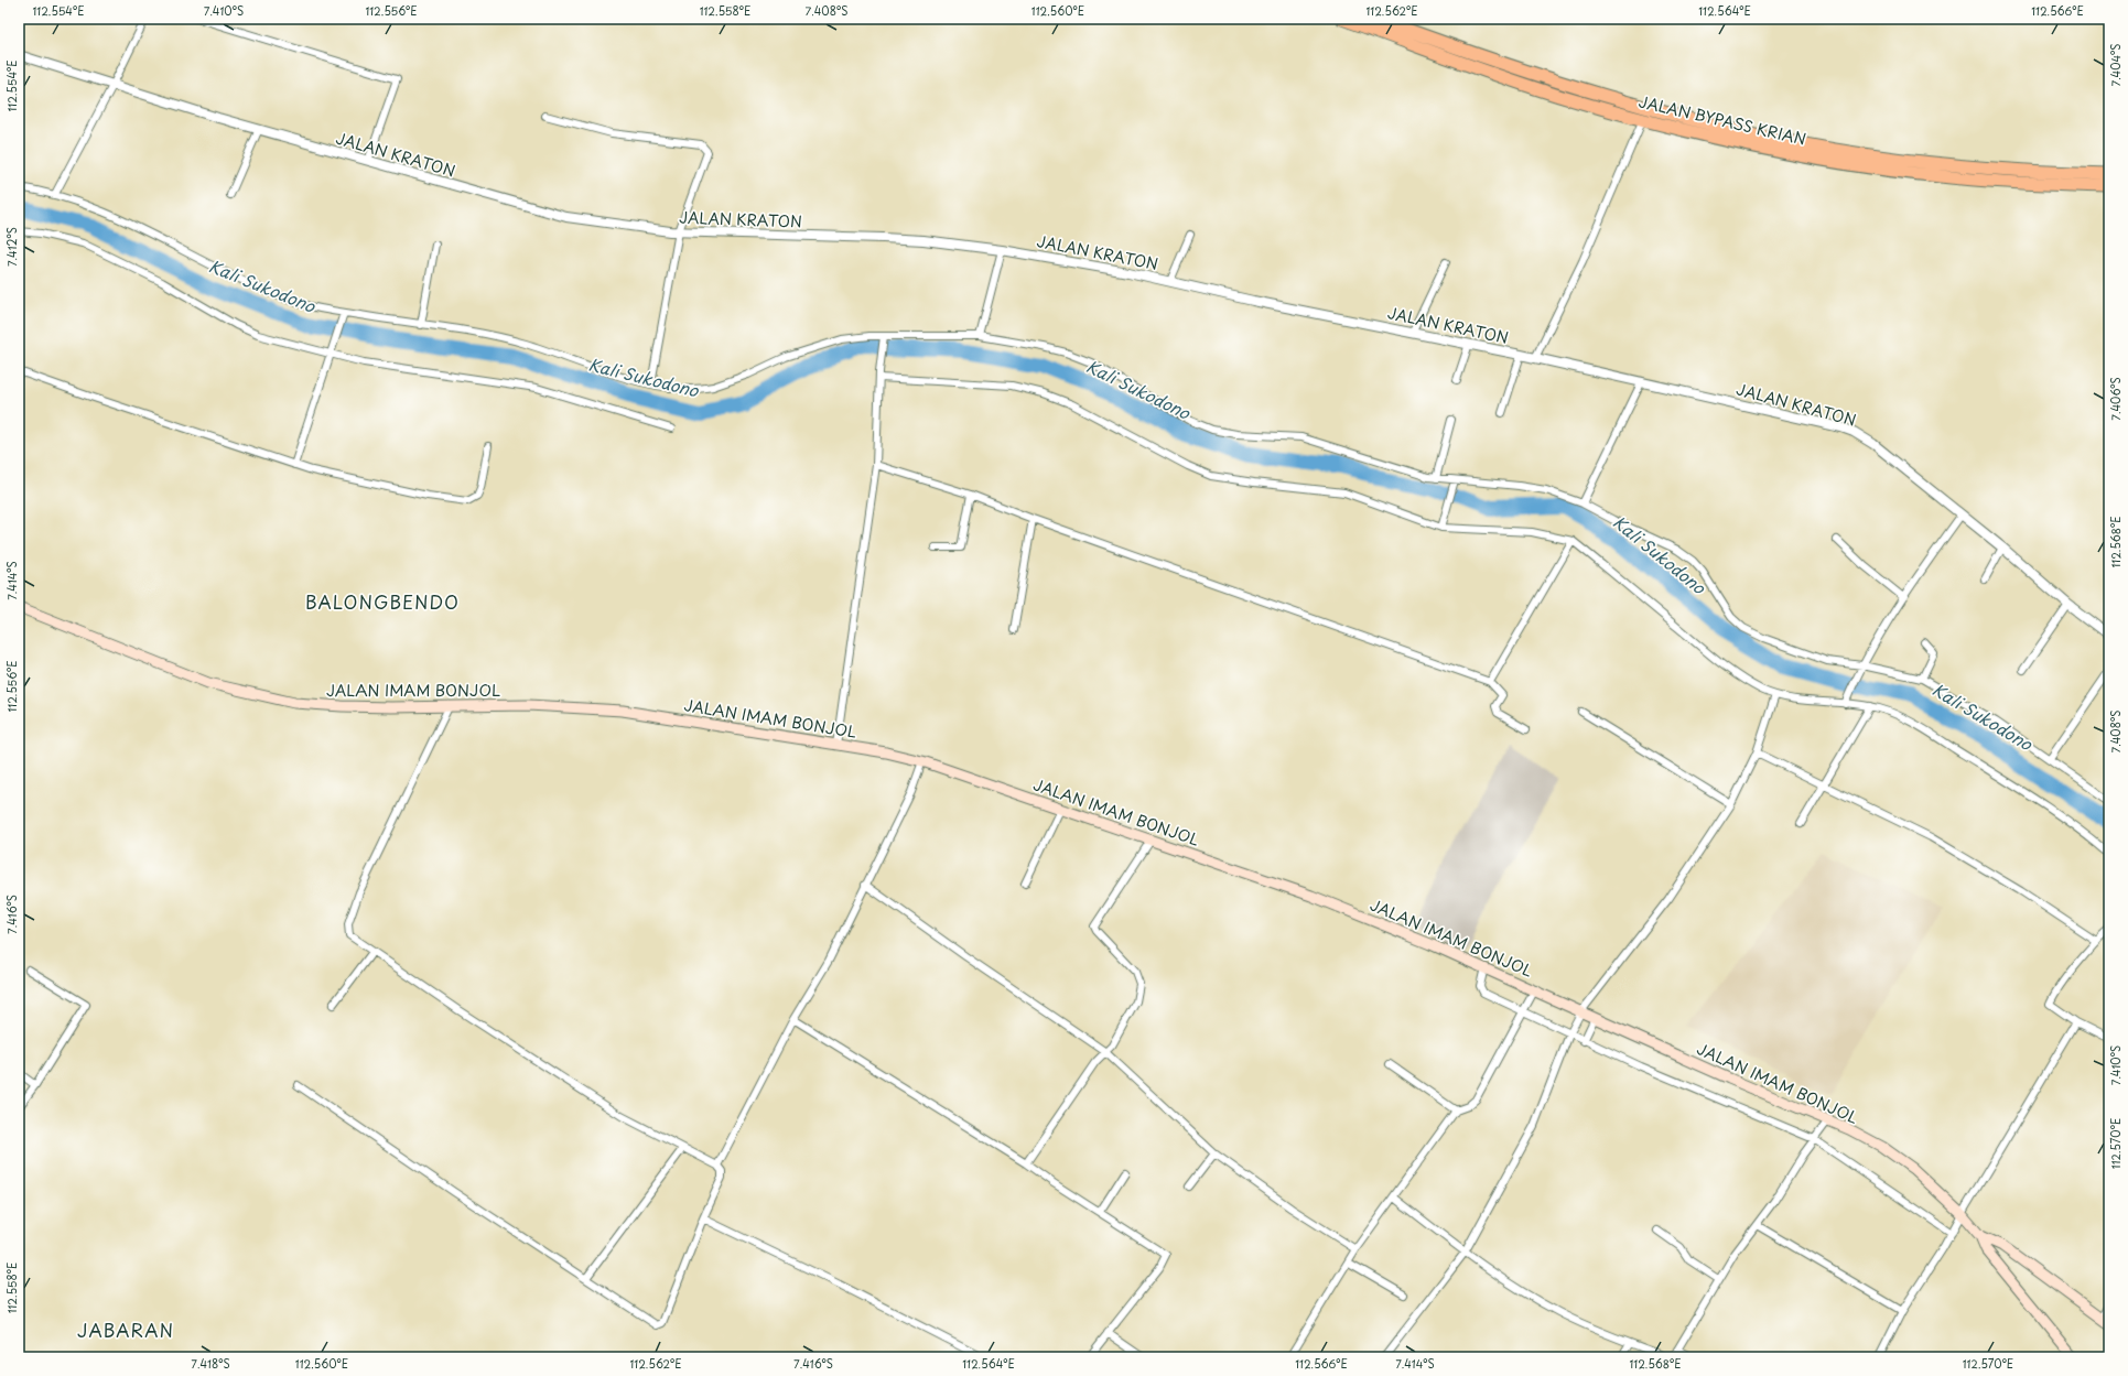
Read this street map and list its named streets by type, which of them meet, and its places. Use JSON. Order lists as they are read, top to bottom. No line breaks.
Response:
{"streets":{"highway":["JALAN BYPASS KRIAN"],"main road":["JALAN IMAM BONJOL"],"street":["JALAN KRATON"]},"districts":["BALONGBENDO","JABARAN"],"water":["Kali Sukodono"],"coordinates":["112.554°E","7.410°S","112.556°E","112.558°E","7.408°S","112.560°E","112.562°E","112.564°E","112.566°E","7.404°S","7.412°S","7.406°S","112.568°E","7.414°S","7.416°S","112.570°E","7.418°S"]}
